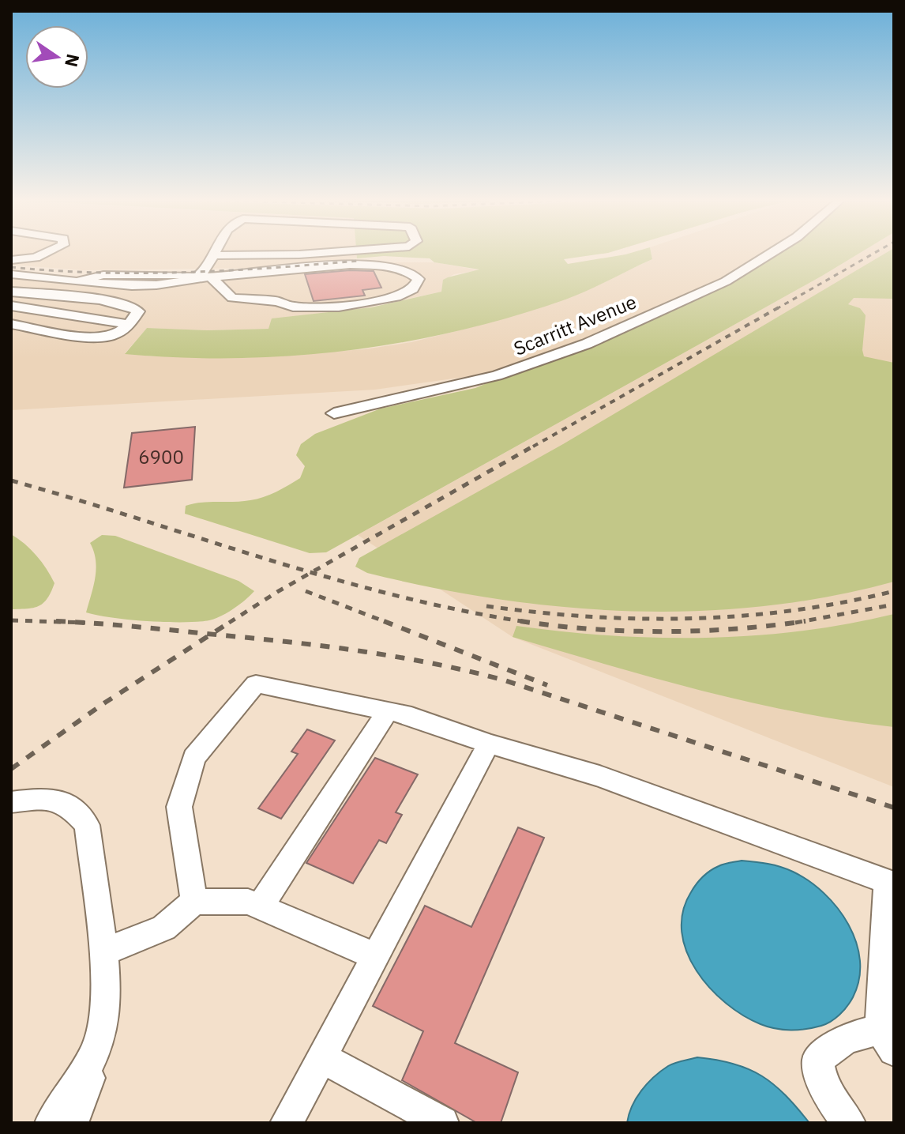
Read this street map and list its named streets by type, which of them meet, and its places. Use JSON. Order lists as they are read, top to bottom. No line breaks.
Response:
{"streets":{"lane":["Scarritt Avenue"]},"house_numbers":["6900"],"north":"right"}
